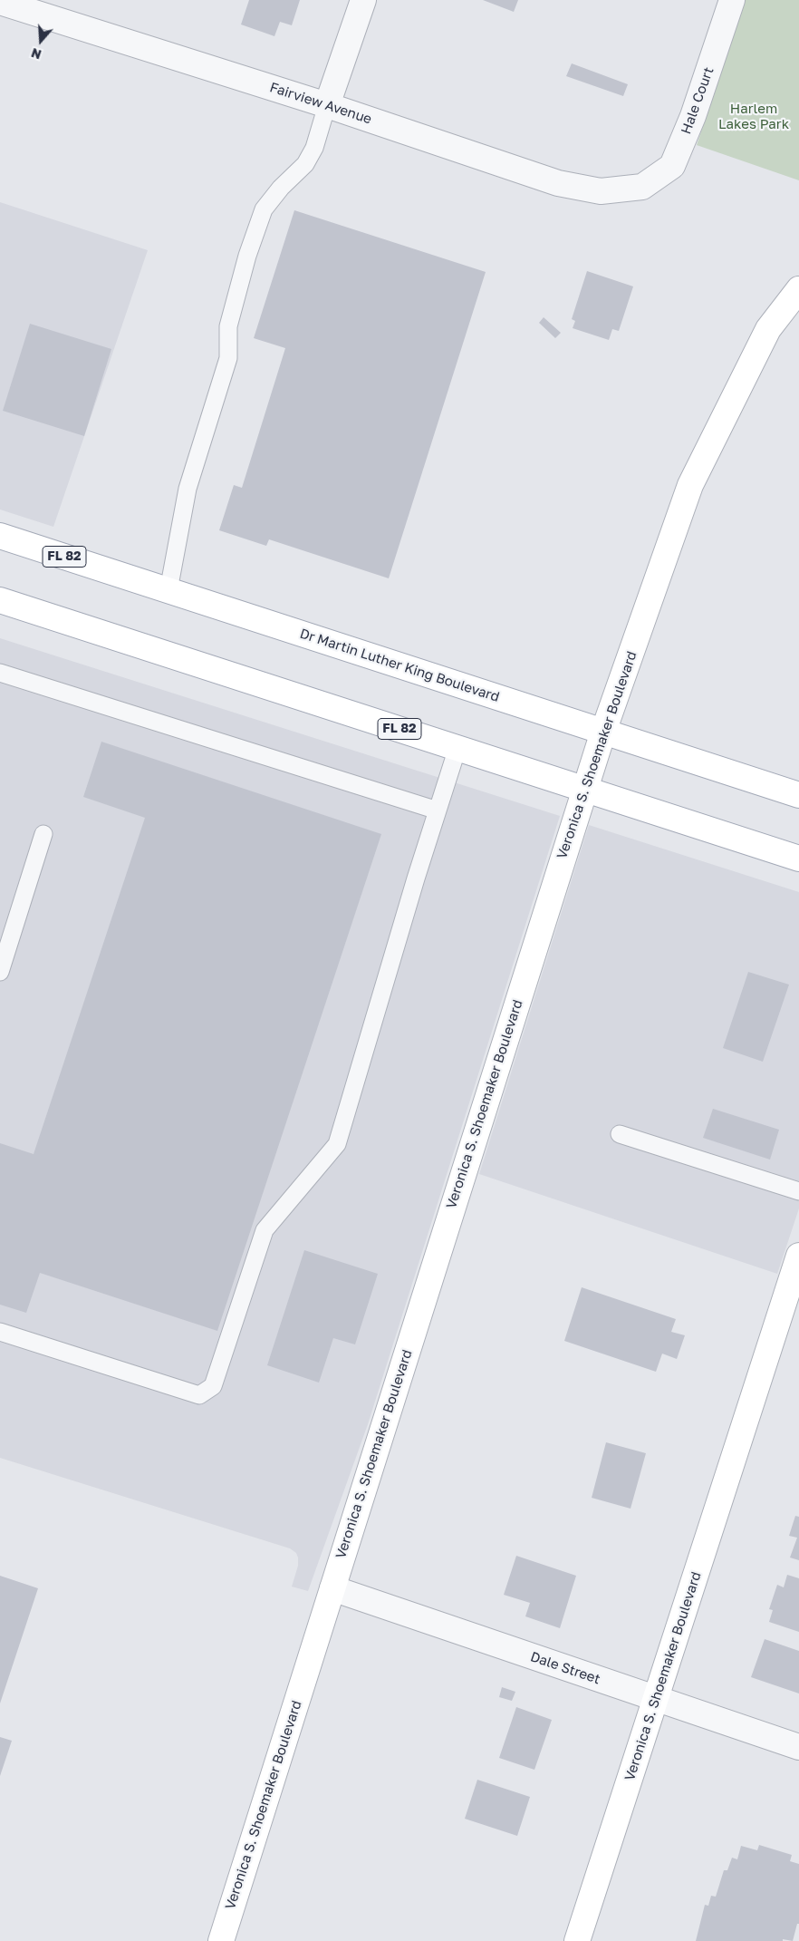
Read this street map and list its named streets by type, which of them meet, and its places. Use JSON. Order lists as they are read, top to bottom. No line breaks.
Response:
{"streets":{"street":["Hale Court","Fairview Avenue","FL 82","Dr Martin Luther King Boulevard","Veronica S. Shoemaker Boulevard","Dale Street"]},"crossings":[["Hale Court","Fairview Avenue"],["FL 82","Veronica S. Shoemaker Boulevard"],["Dr Martin Luther King Boulevard","Veronica S. Shoemaker Boulevard"],["Veronica S. Shoemaker Boulevard","Dale Street"]],"parks":["Harlem Lakes Park"],"north":"bottom"}
